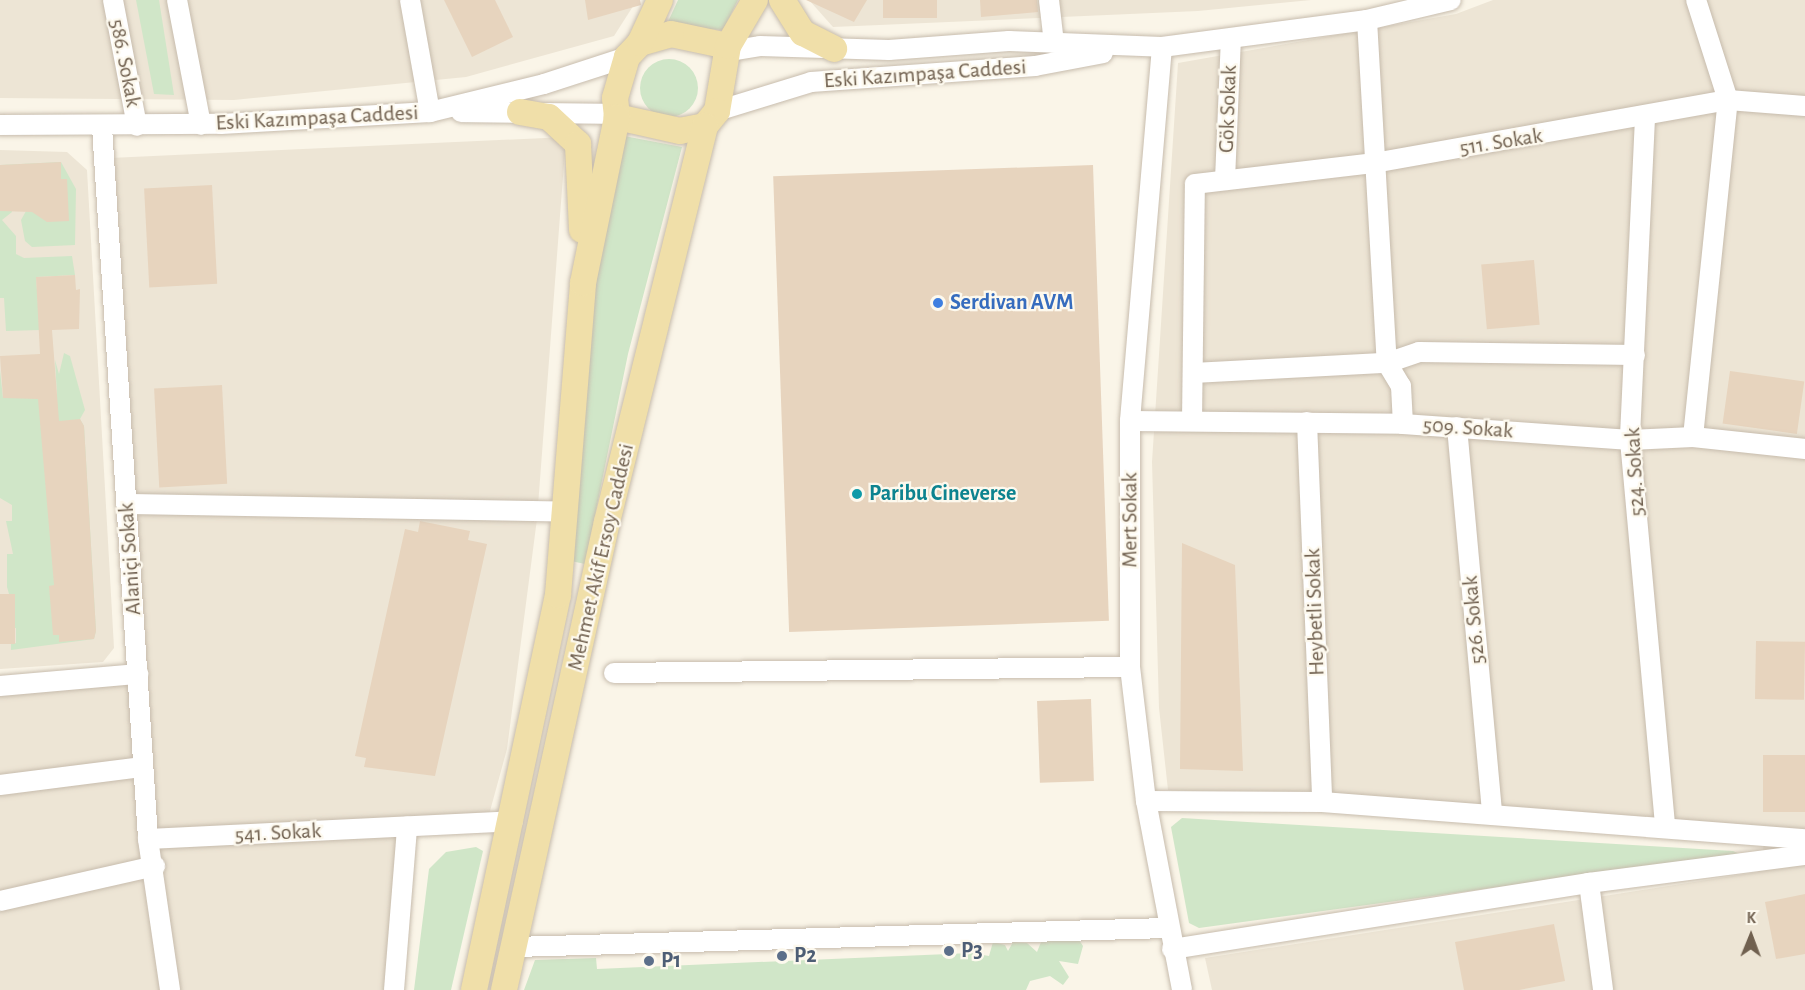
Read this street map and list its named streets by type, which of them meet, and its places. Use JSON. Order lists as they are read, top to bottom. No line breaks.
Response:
{"streets":{"main road":["Mehmet Akif Ersoy Caddesi"],"street":["586. Sokak","Eski Kazımpaşa Caddesi","Gök Sokak","511. Sokak","509. Sokak","524. Sokak","Mert Sokak","Alaniçi Sokak","Heybetli Sokak","526. Sokak","541. Sokak"]},"crossings":[["586. Sokak","Eski Kazımpaşa Caddesi"],["Eski Kazımpaşa Caddesi","Gök Sokak"],["Eski Kazımpaşa Caddesi","Mert Sokak"],["Eski Kazımpaşa Caddesi","Mehmet Akif Ersoy Caddesi"],["Eski Kazımpaşa Caddesi","Alaniçi Sokak"],["Gök Sokak","511. Sokak"],["511. Sokak","524. Sokak"],["509. Sokak","524. Sokak"],["509. Sokak","Mert Sokak"],["509. Sokak","Heybetli Sokak"],["509. Sokak","526. Sokak"],["Mehmet Akif Ersoy Caddesi","541. Sokak"],["Alaniçi Sokak","541. Sokak"]],"places":["Serdivan AVM","Paribu Cineverse","P3","P2","P1"],"north":"top"}
